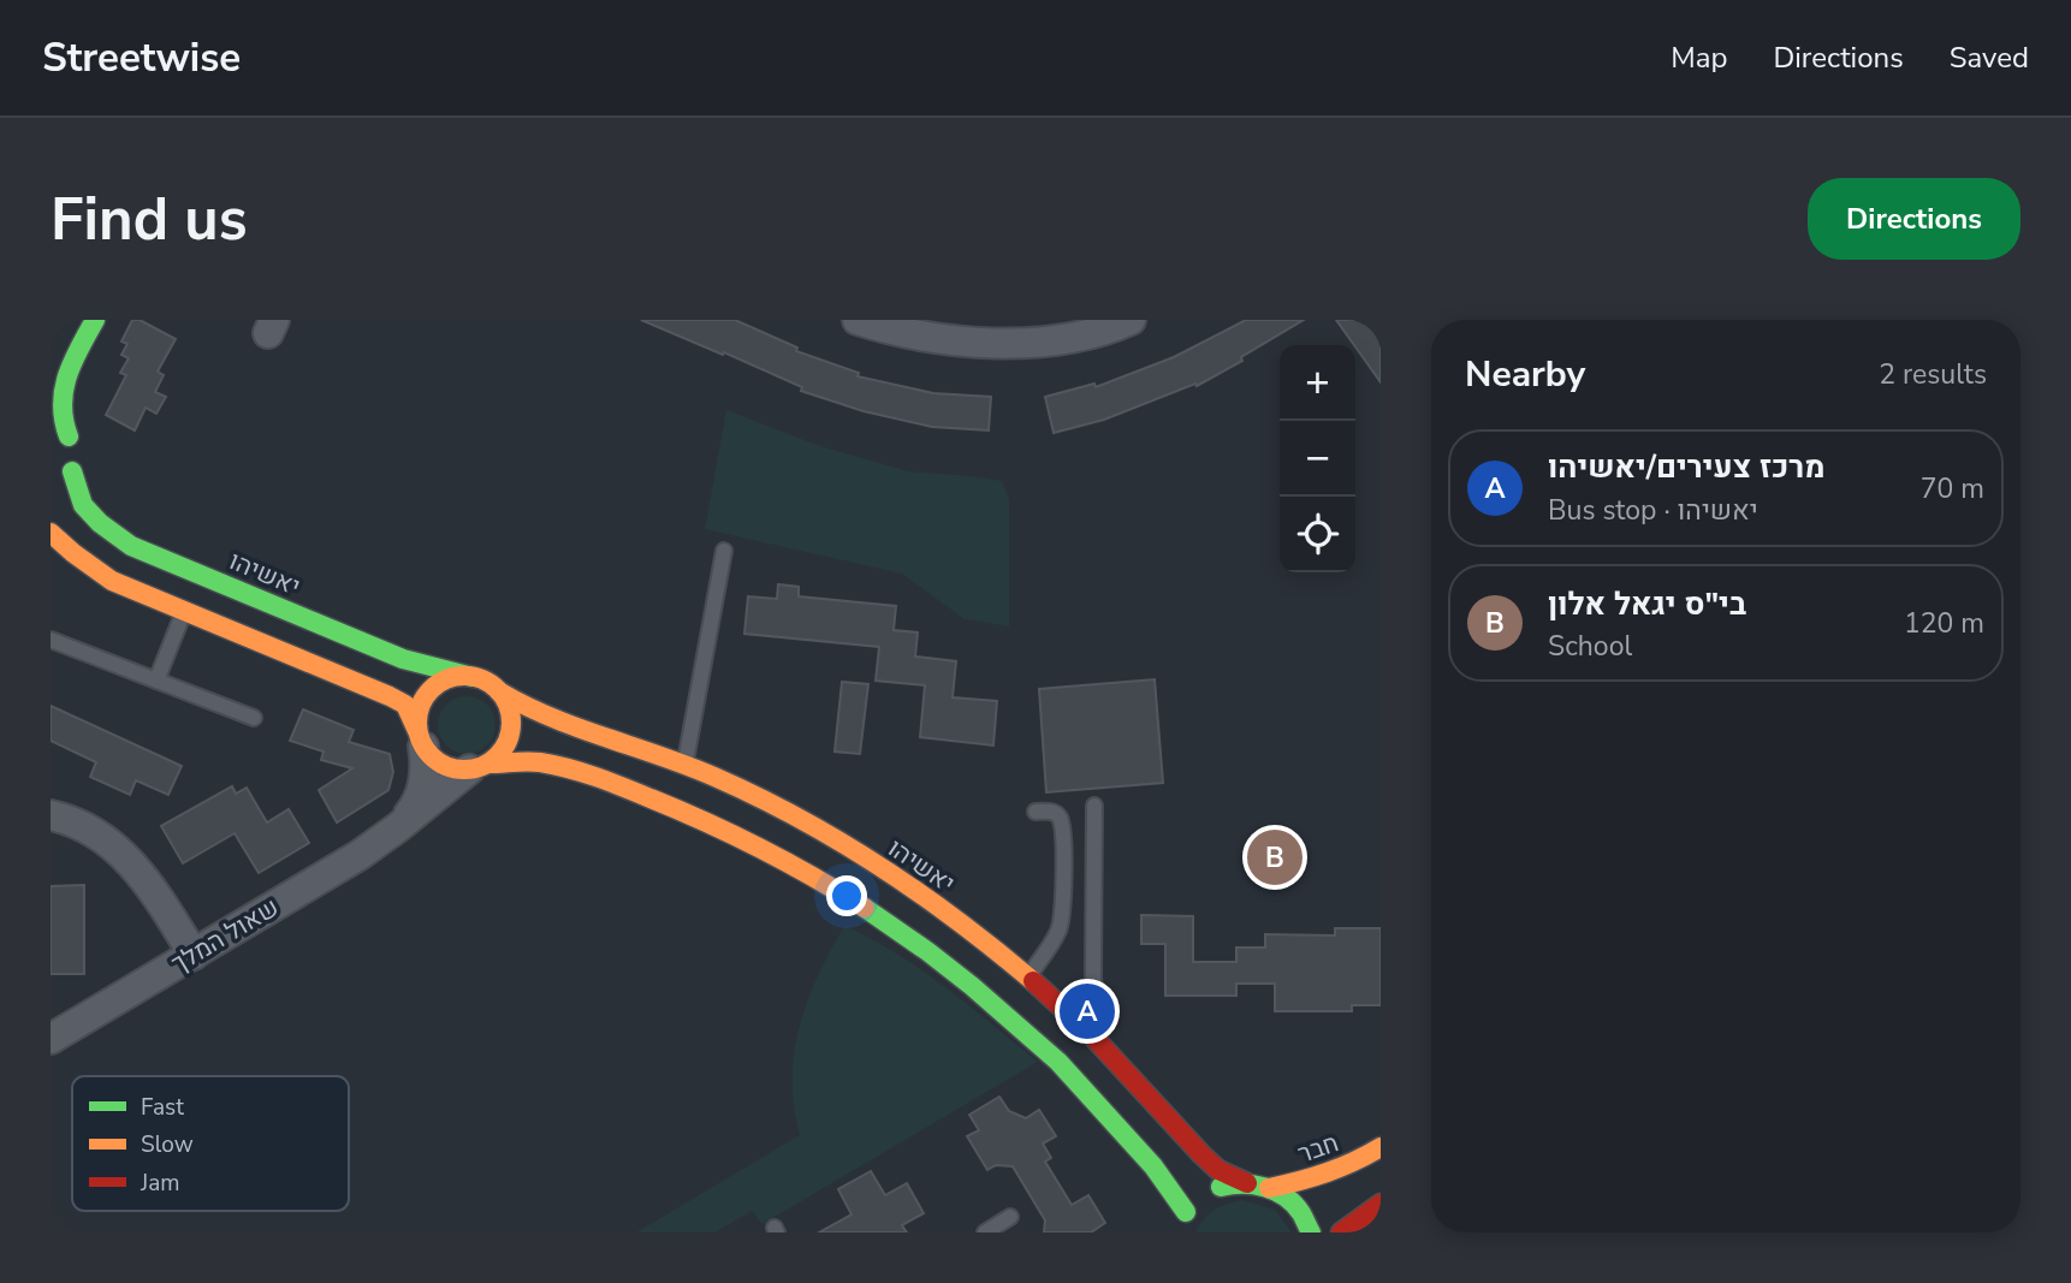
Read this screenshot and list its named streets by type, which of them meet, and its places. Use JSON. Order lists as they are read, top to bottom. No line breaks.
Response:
{"streets":{"street":["יאשיהו","שאול המלך","חבר"]},"crossings":[["יאשיהו","שאול המלך"]],"legend":["Fast","Slow","Jam"],"page":{"header":"Streetwise","nav":["Map","Directions","Saved"],"buttons":"Directions","title":"Find us","heading":["Nearby","2 results"],"map_buttons":["+","−"],"list":[{"mark":"A","name":"מרכז צעירים/יאשיהו","note":"Bus stop · יאשיהו","value":"70 m"},{"mark":"B","name":"בי\"ס יגאל אלון","note":"School","value":"120 m"}],"pins":["B","A"]}}
